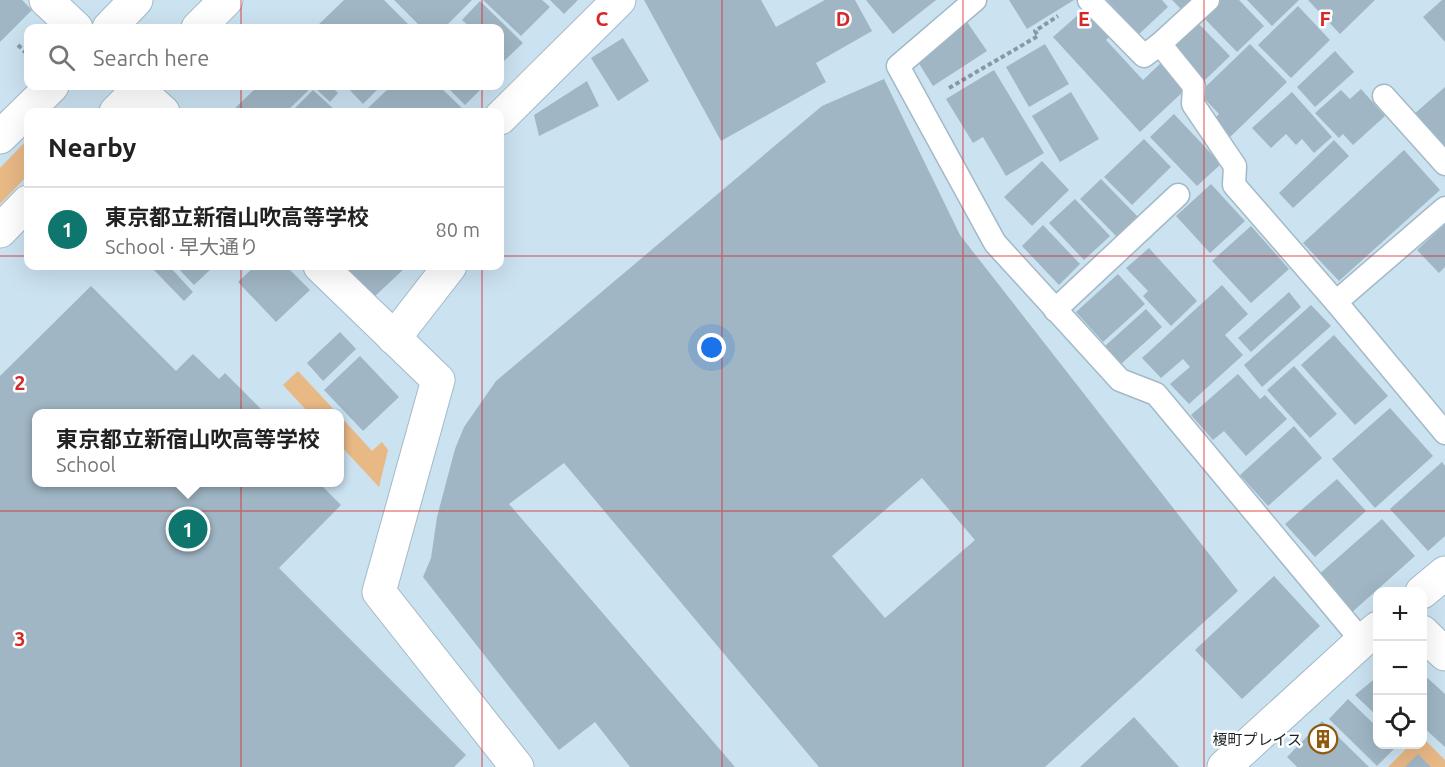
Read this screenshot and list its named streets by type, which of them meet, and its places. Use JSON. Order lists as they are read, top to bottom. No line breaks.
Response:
{"places":{"building":["榎町プレイス"]},"page":{"search":"Search here","heading":"Nearby","list":[{"mark":"1","name":"東京都立新宿山吹高等学校","note":"School · 早大通り","value":"80 m"}],"popup":["東京都立新宿山吹高等学校","School"],"pins":"1","map_buttons":["+","−"]},"grid":{"columns":["C","D","E","F"],"rows":["2","3"]}}
